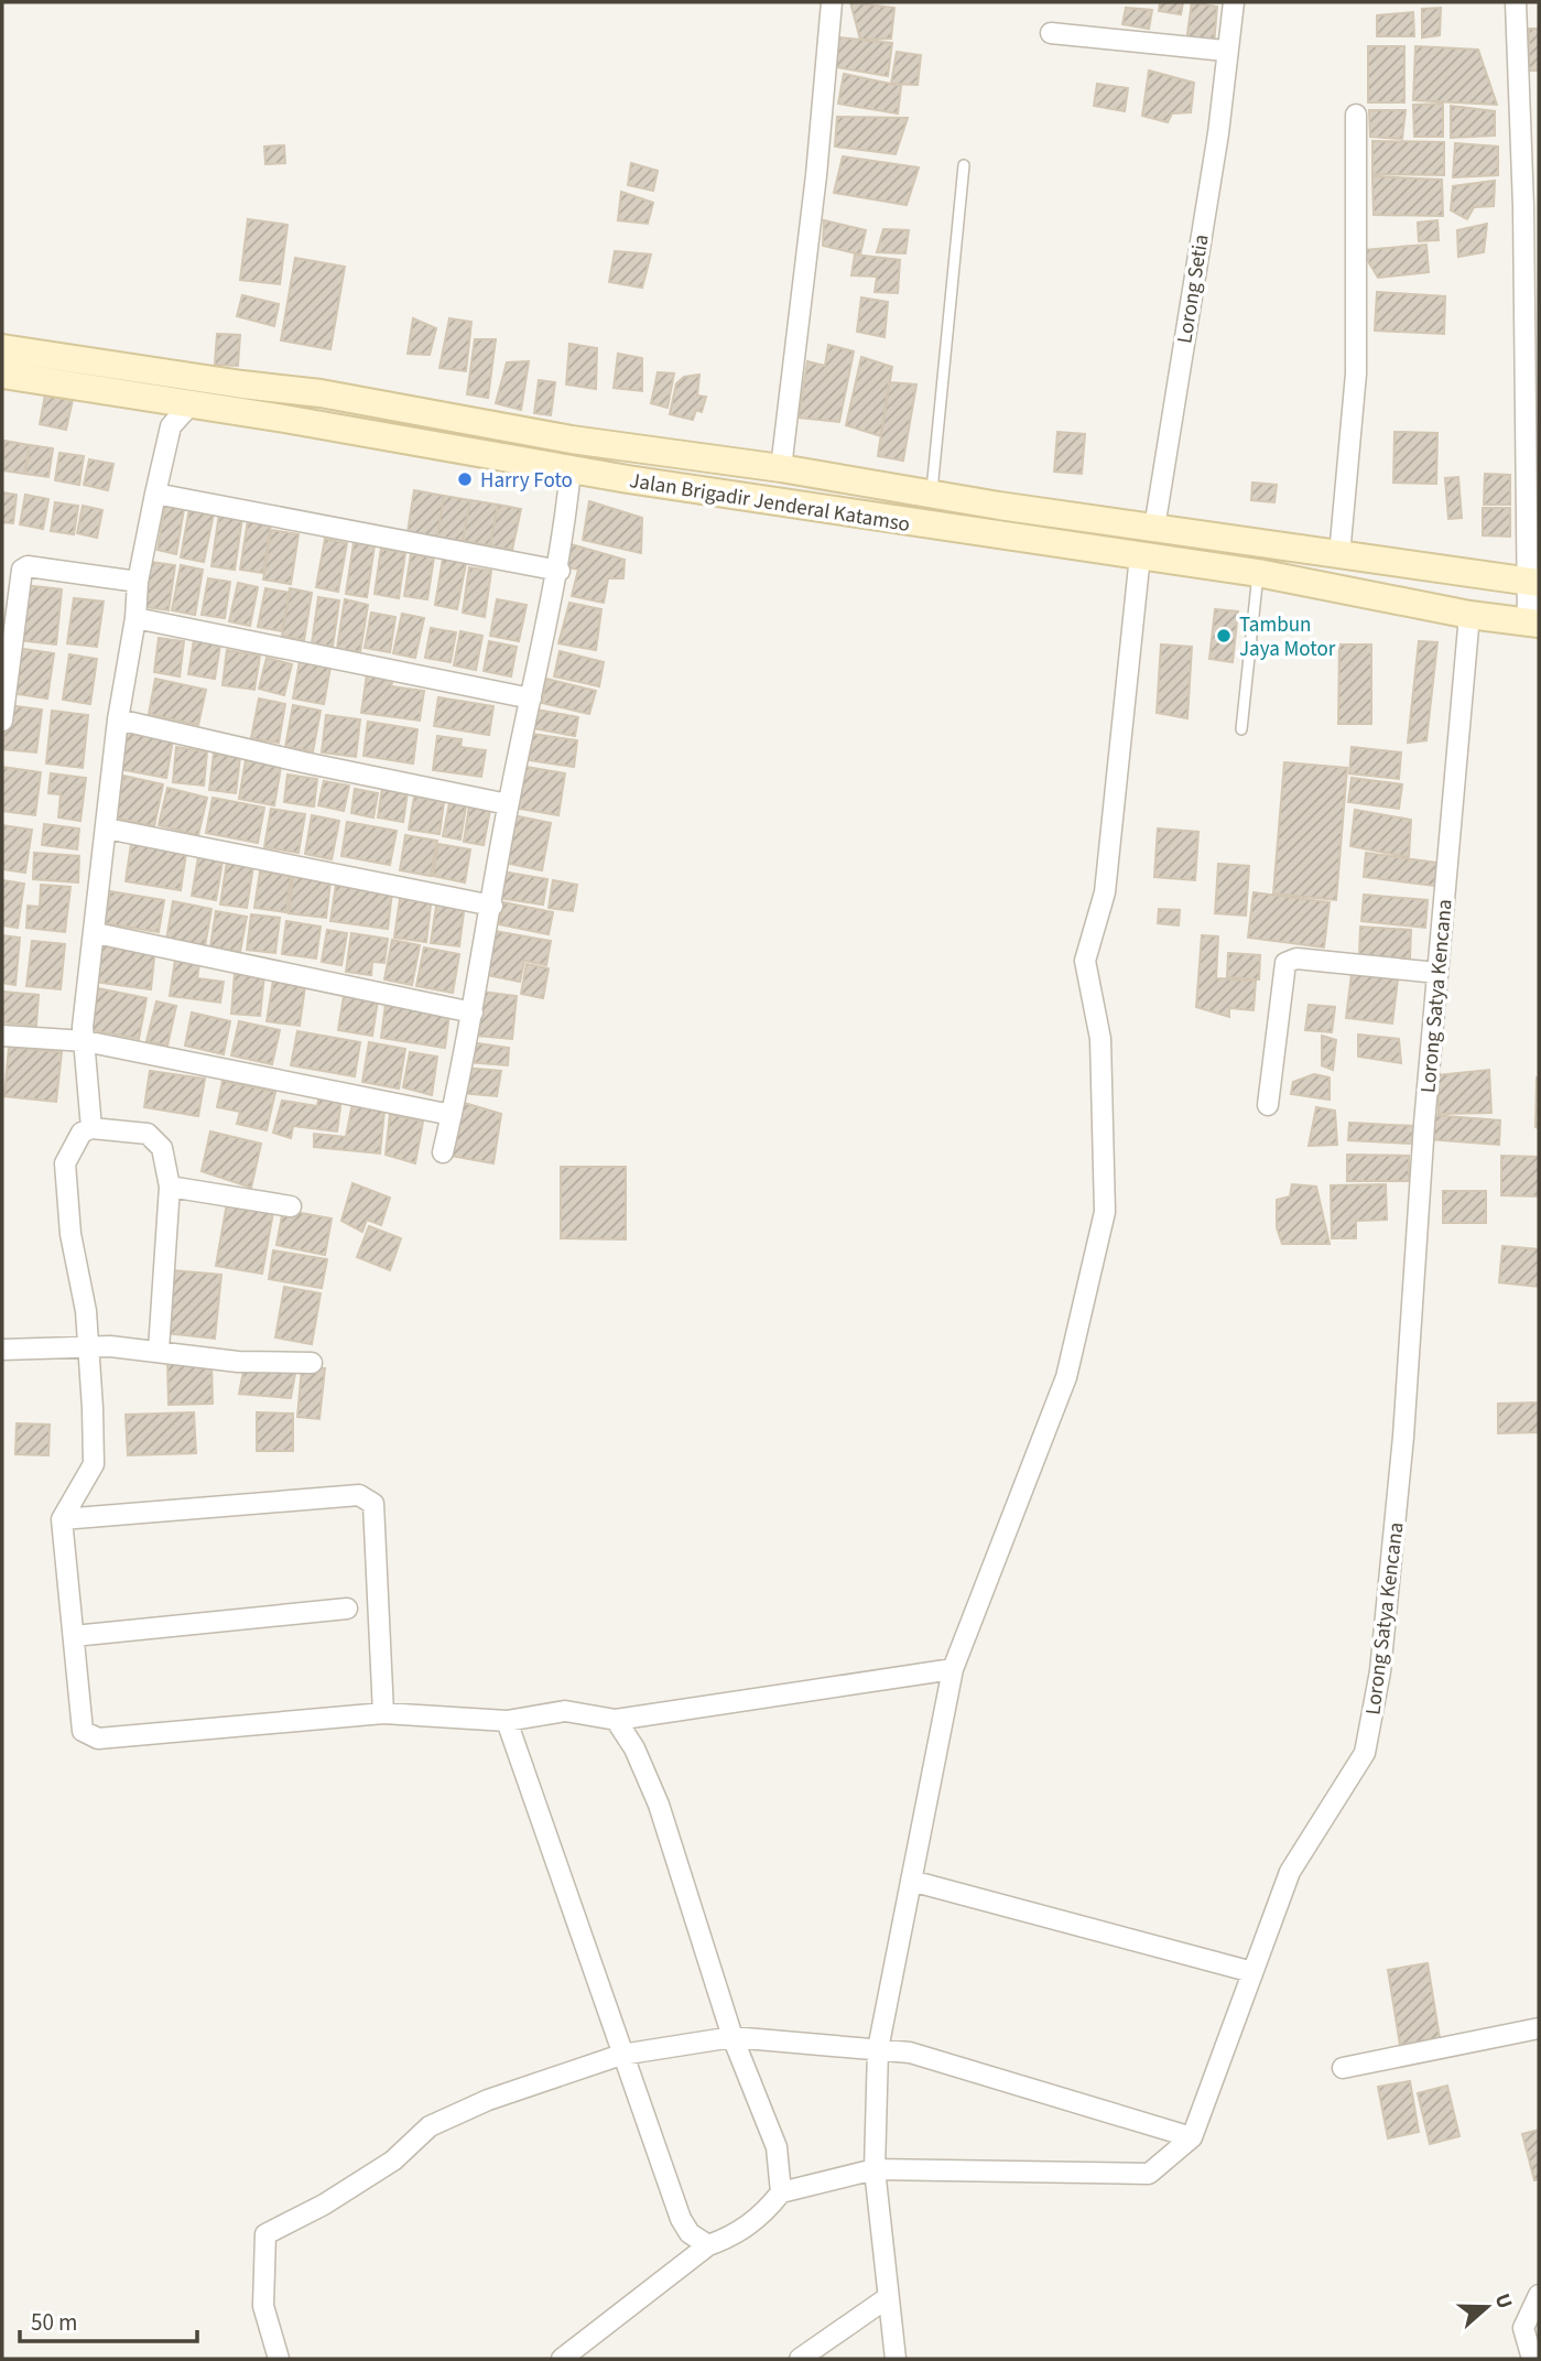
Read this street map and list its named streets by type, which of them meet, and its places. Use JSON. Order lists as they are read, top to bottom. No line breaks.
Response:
{"streets":{"main road":["Jalan Brigadir Jenderal Katamso"],"street":["Lorong Setia","Lorong Satya Kencana"]},"crossings":[["Lorong Setia","Jalan Brigadir Jenderal Katamso"],["Jalan Brigadir Jenderal Katamso","Lorong Satya Kencana"]],"places":["Harry Foto","Tambun Jaya Motor"],"scale_bar":"50 m","north":"right"}
